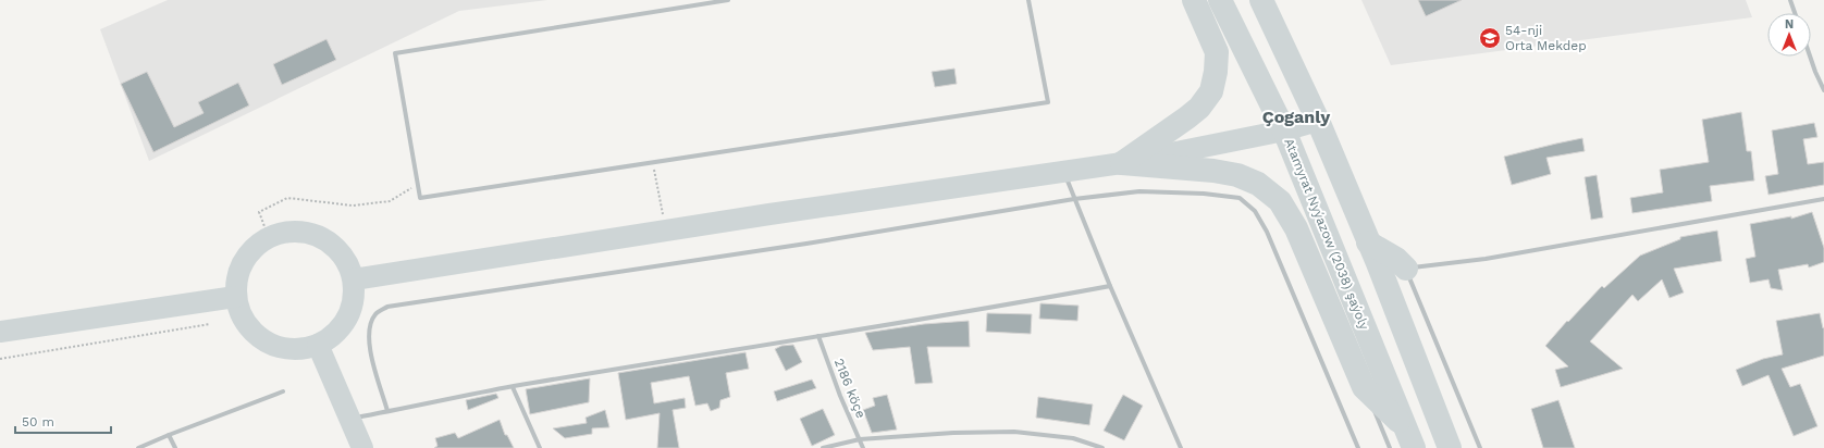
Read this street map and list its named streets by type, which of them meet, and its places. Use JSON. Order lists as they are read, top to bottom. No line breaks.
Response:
{"streets":{"main road":["Atamyrat Nyýazow (2038) şaýoly"],"street":["2186 köçe"]},"districts":["Çoganly"],"places":{"school or university":["54-nji Orta Mekdep"]},"scale_bar":"50 m","north":"top"}
